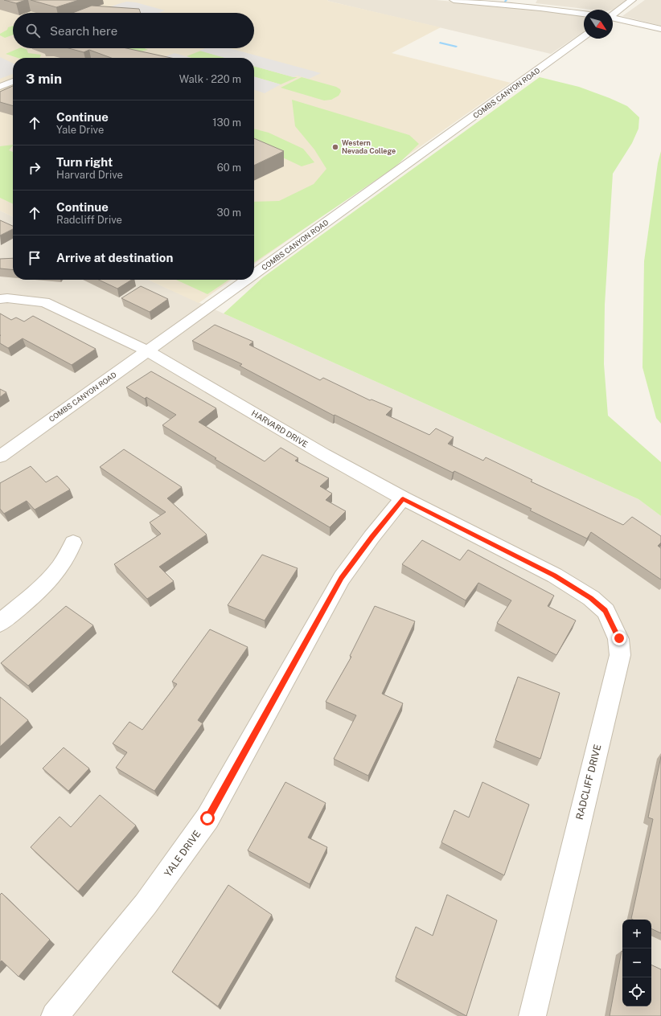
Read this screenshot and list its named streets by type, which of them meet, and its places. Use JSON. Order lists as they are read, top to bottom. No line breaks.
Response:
{"streets":{"street":["COMBS CANYON ROAD","HARVARD DRIVE","RADCLIFF DRIVE","YALE DRIVE"]},"crossings":[["COMBS CANYON ROAD","HARVARD DRIVE"],["HARVARD DRIVE","RADCLIFF DRIVE"],["HARVARD DRIVE","YALE DRIVE"]],"places":["Western Nevada College"],"north":"bottom right","page":{"search":"Search here","heading":["3 min","Walk · 220 m"],"list":[["Continue","Yale Drive","130 m"],["Turn right","Harvard Drive","60 m"],["Continue","Radcliff Drive","30 m"],"Arrive at destination"],"map_buttons":["+","−"]}}
